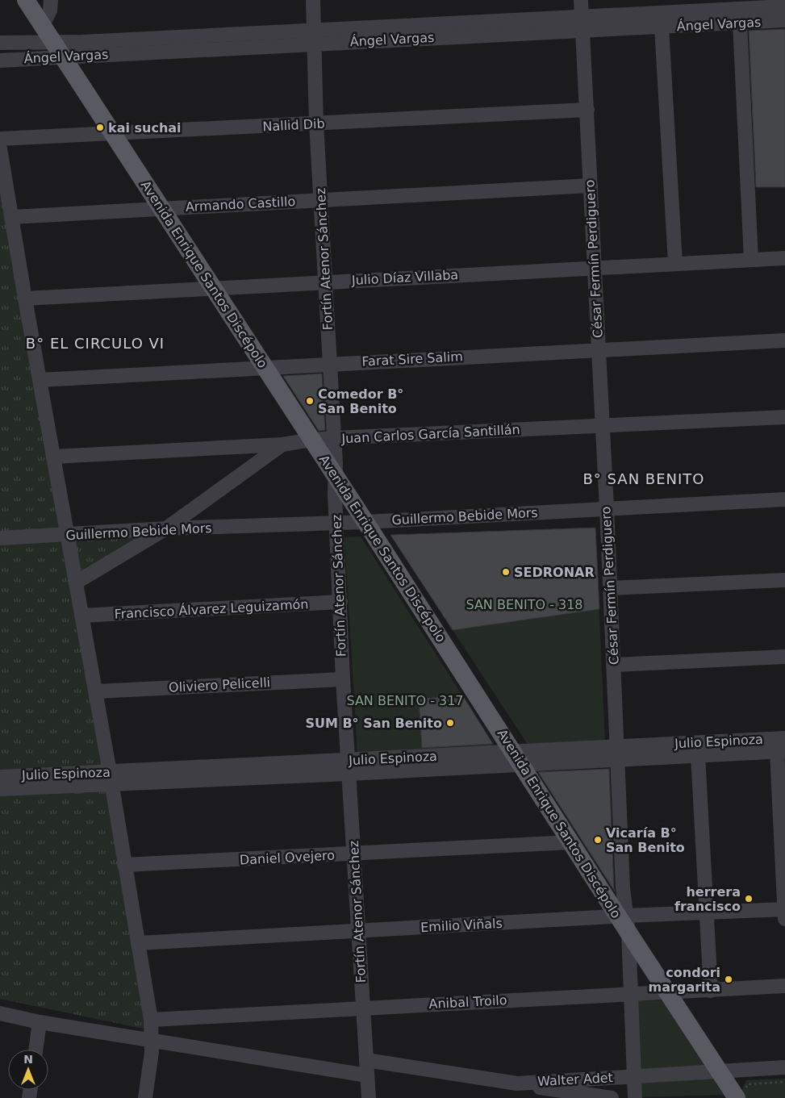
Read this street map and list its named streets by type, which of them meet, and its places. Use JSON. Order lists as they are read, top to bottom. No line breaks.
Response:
{"streets":{"main road":["Avenida Enrique Santos Discépolo"],"street":["Ángel Vargas","Nallid Dib","Armando Castillo","Fortín Atenor Sánchez","César Fermín Perdiguero","Julio Díaz Villaba","Farat Sire Salim","Juan Carlos García Santillán","Guillermo Bebide Mors","Francisco Álvarez Leguizamón","Oliviero Pelicelli","Julio Espinoza","Daniel Ovejero","Emilio Viñals","Anibal Troilo","Walter Adet"]},"crossings":[["Ángel Vargas","Fortín Atenor Sánchez"],["Ángel Vargas","César Fermín Perdiguero"],["Ángel Vargas","Avenida Enrique Santos Discépolo"],["Nallid Dib","Fortín Atenor Sánchez"],["Nallid Dib","César Fermín Perdiguero"],["Nallid Dib","Avenida Enrique Santos Discépolo"],["Armando Castillo","Fortín Atenor Sánchez"],["Armando Castillo","César Fermín Perdiguero"],["Armando Castillo","Avenida Enrique Santos Discépolo"],["Fortín Atenor Sánchez","Avenida Enrique Santos Discépolo"],["Fortín Atenor Sánchez","Julio Díaz Villaba"],["Fortín Atenor Sánchez","Farat Sire Salim"],["Fortín Atenor Sánchez","Juan Carlos García Santillán"],["Fortín Atenor Sánchez","Guillermo Bebide Mors"],["Fortín Atenor Sánchez","Francisco Álvarez Leguizamón"],["Fortín Atenor Sánchez","Oliviero Pelicelli"],["Fortín Atenor Sánchez","Julio Espinoza"],["Fortín Atenor Sánchez","Daniel Ovejero"],["Fortín Atenor Sánchez","Emilio Viñals"],["Fortín Atenor Sánchez","Anibal Troilo"],["Fortín Atenor Sánchez","Walter Adet"],["César Fermín Perdiguero","Avenida Enrique Santos Discépolo"],["César Fermín Perdiguero","Julio Díaz Villaba"],["César Fermín Perdiguero","Farat Sire Salim"],["César Fermín Perdiguero","Juan Carlos García Santillán"],["César Fermín Perdiguero","Guillermo Bebide Mors"],["César Fermín Perdiguero","Julio Espinoza"],["César Fermín Perdiguero","Emilio Viñals"],["César Fermín Perdiguero","Anibal Troilo"],["César Fermín Perdiguero","Walter Adet"],["Avenida Enrique Santos Discépolo","Julio Díaz Villaba"],["Avenida Enrique Santos Discépolo","Farat Sire Salim"],["Avenida Enrique Santos Discépolo","Juan Carlos García Santillán"],["Avenida Enrique Santos Discépolo","Guillermo Bebide Mors"],["Avenida Enrique Santos Discépolo","Julio Espinoza"],["Avenida Enrique Santos Discépolo","Daniel Ovejero"],["Avenida Enrique Santos Discépolo","Emilio Viñals"],["Avenida Enrique Santos Discépolo","Anibal Troilo"],["Avenida Enrique Santos Discépolo","Walter Adet"]],"districts":["B° EL CIRCULO VI","B° SAN BENITO"],"parks":["SAN BENITO - 318","SAN BENITO - 317"],"places":["kai suchai","Comedor B° San Benito","SEDRONAR","SUM B° San Benito","Vicaría B° San Benito","herrera francisco","condori margarita"],"north":"top"}
